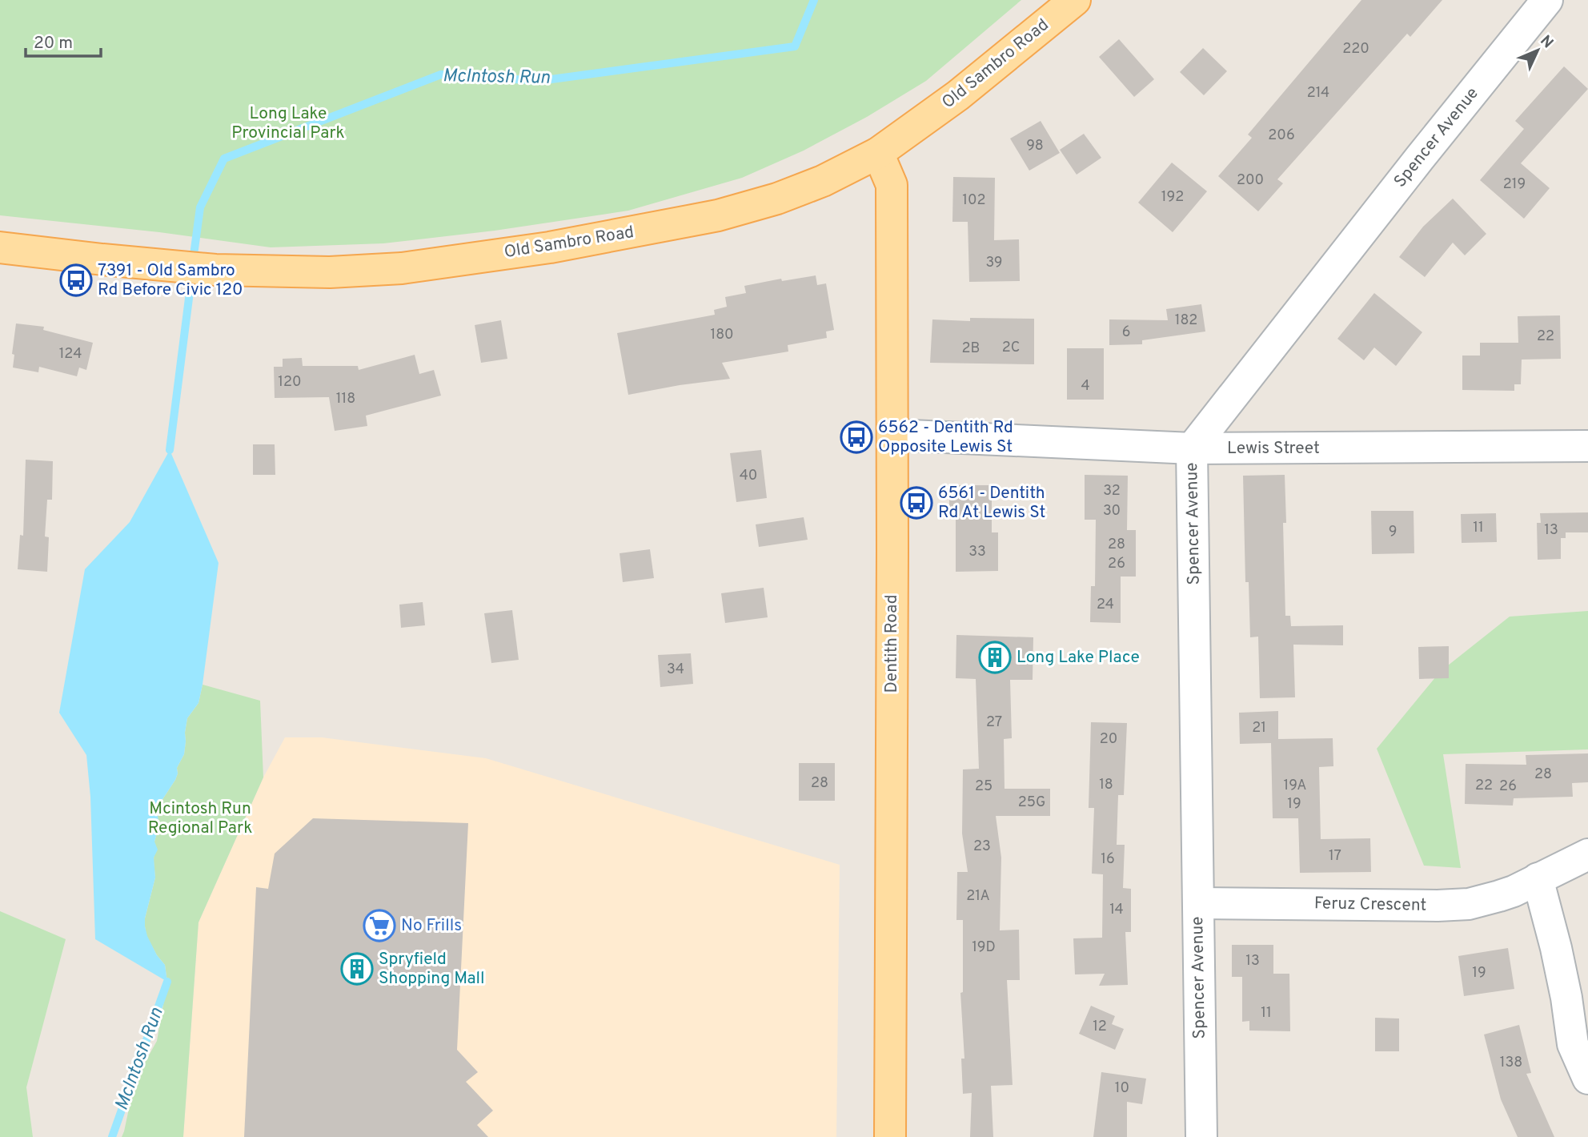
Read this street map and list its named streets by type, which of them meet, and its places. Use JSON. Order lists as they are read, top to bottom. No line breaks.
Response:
{"streets":{"main road":["Old Sambro Road","Dentith Road"],"street":["Spencer Avenue","Lewis Street","Feruz Crescent"]},"crossings":[["Old Sambro Road","Dentith Road"],["Spencer Avenue","Lewis Street"],["Spencer Avenue","Feruz Crescent"],["Lewis Street","Dentith Road"]],"water":["McIntosh Run"],"parks":["Long Lake Provincial Park","Mcintosh Run Regional Park"],"places":{"bus stop":["7391 - Old Sambro Rd Before Civic 120","6562 - Dentith Rd Opposite Lewis St","6561 - Dentith Rd At Lewis St"],"building":["Long Lake Place","Spryfield Shopping Mall"],"supermarket":["No Frills"]},"house_numbers":["220","214","206","98","200","219","192","102","39","182","6","180","22","2C","2B","124","120","4","118","40","32","30","11","13","9","28","33","26","24","34","27","21","20","28","28","18","19A","22","25","26","25G","19","23","17","16","21A","14","19D","13","19","11","12","138","10"],"scale_bar":"20 m","north":"top right"}
